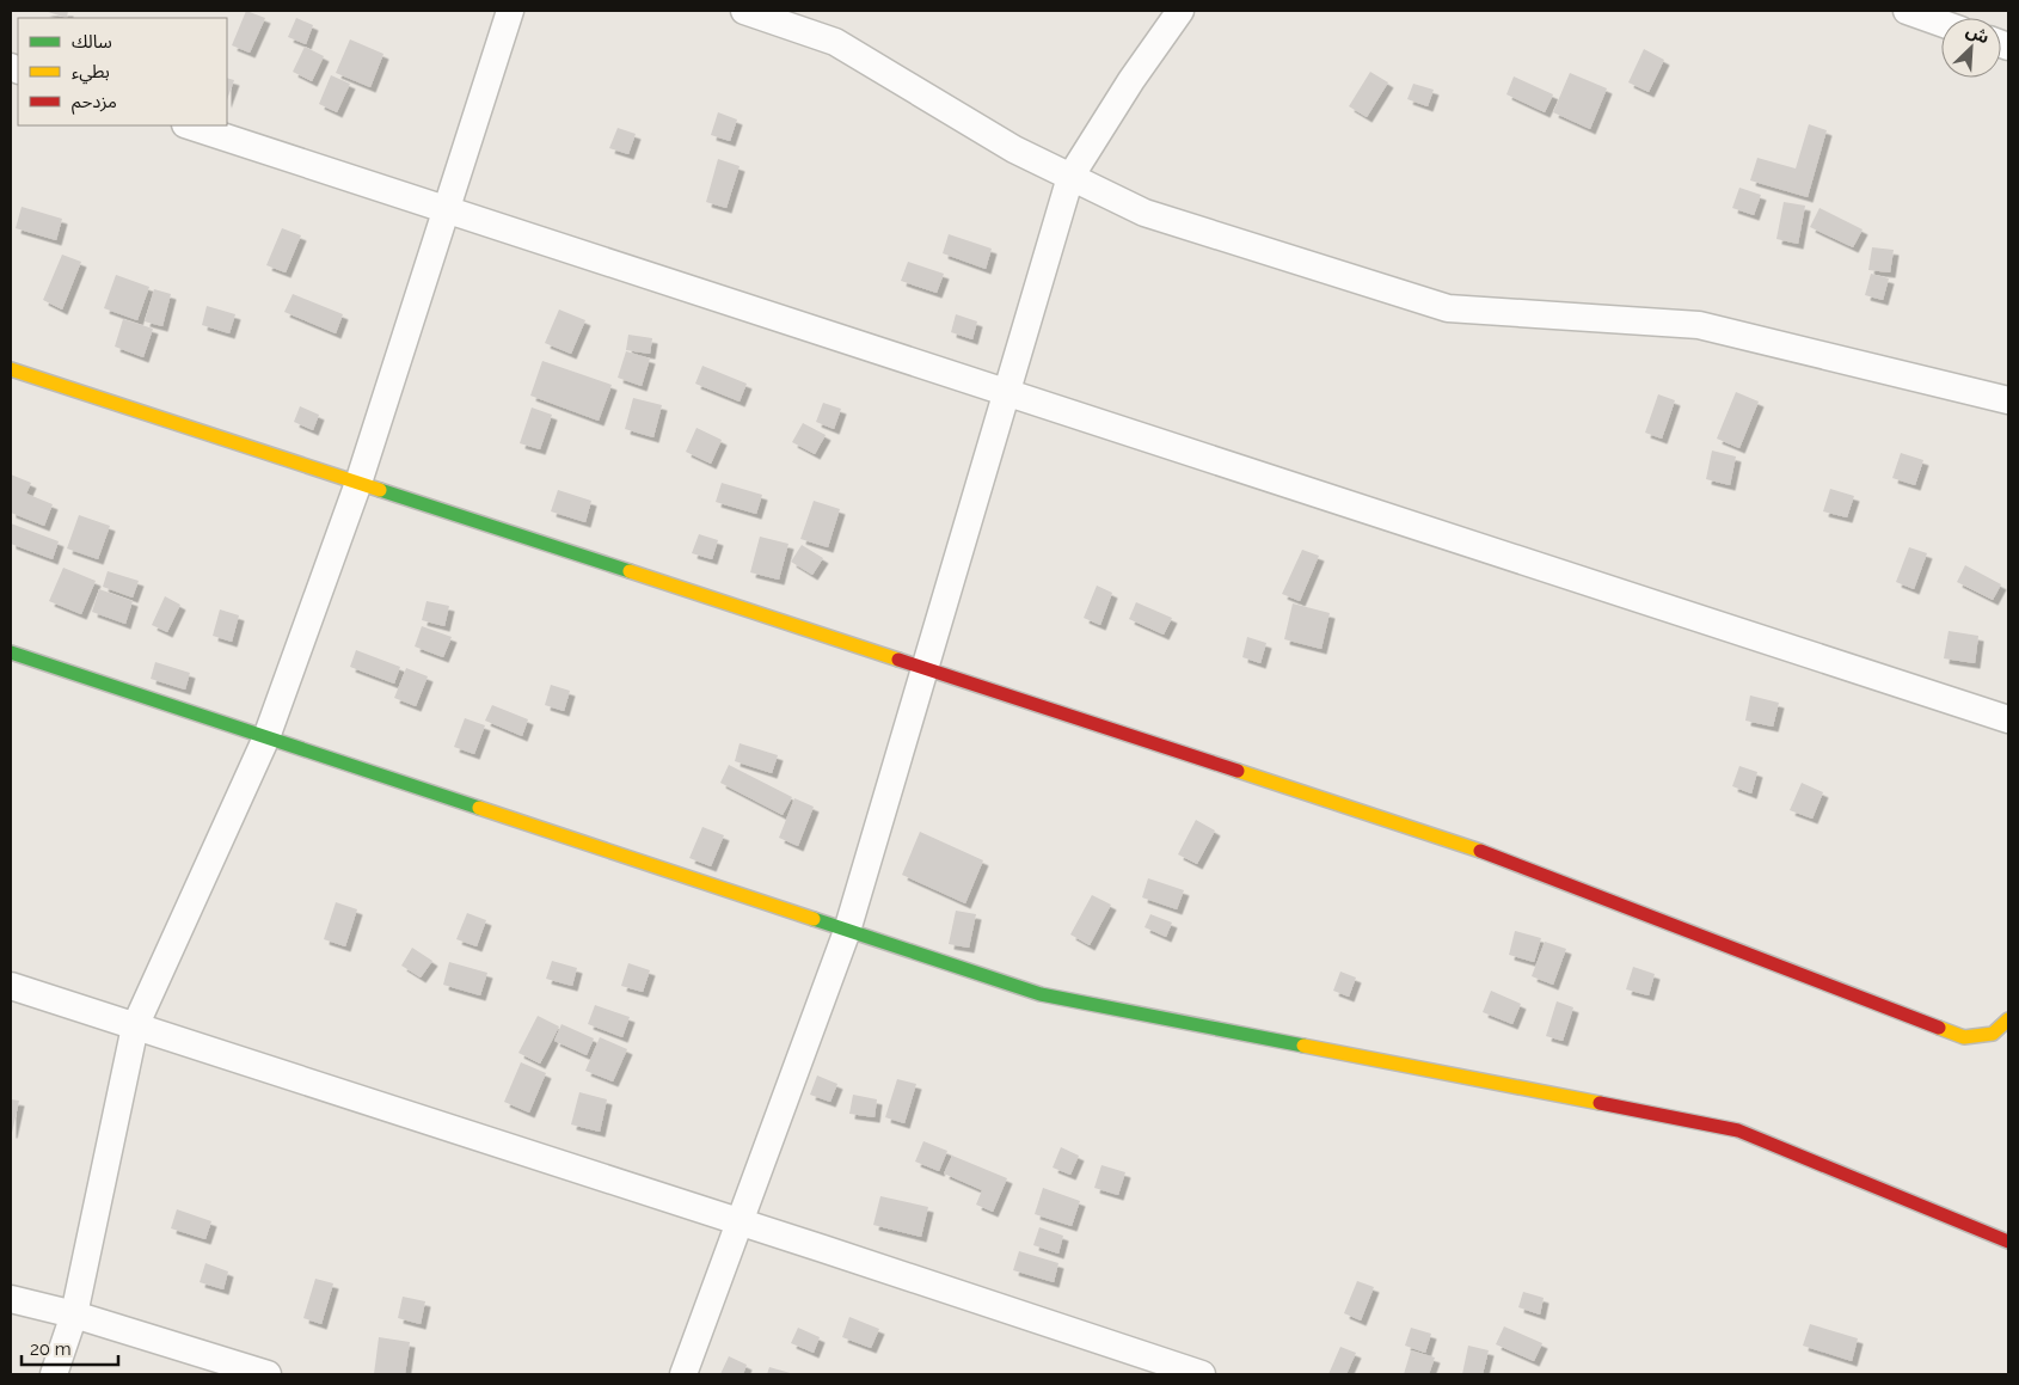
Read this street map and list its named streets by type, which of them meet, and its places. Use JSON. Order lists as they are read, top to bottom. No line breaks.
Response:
{"legend":["سالك","بطيء","مزدحم"],"scale_bar":"20 m","north":"top right"}
